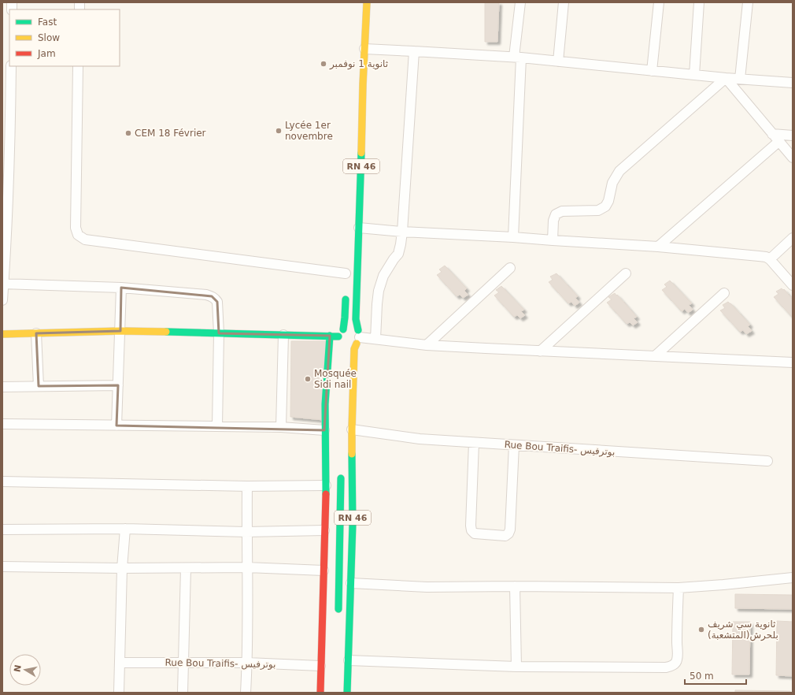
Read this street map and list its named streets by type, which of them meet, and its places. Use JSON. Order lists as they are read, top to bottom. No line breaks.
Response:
{"streets":{"main road":["RN 46"],"street":["Rue Bou Traifis- بوترفيس"]},"crossings":[["RN 46","Rue Bou Traifis- بوترفيس"]],"places":["ثانوية 1 نوفمبر","Lycée 1er novembre","CEM 18 Février","Mosquée Sidi nail","ثانوية سي شريف بلحرش(المتشعبة)"],"legend":["Fast","Slow","Jam"],"scale_bar":"50 m","north":"left"}
